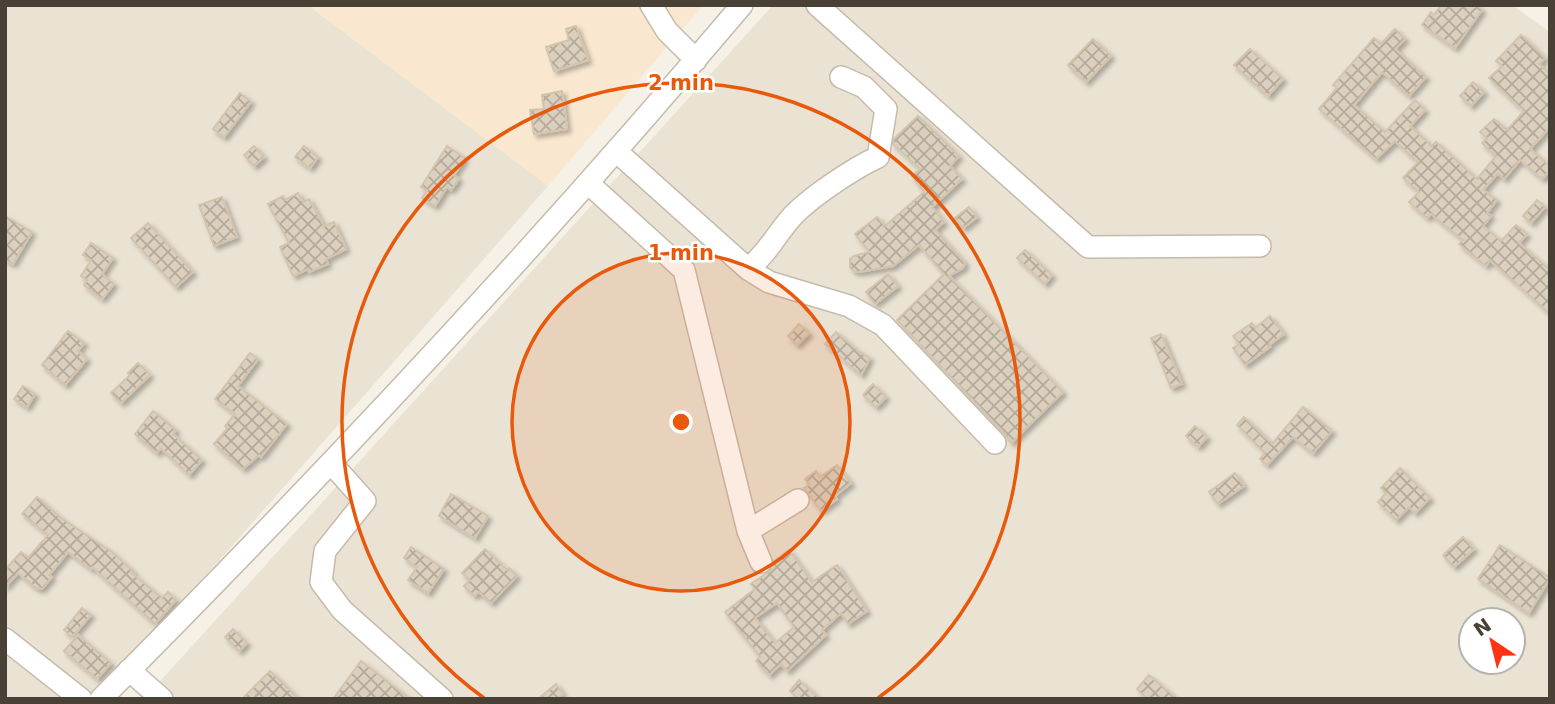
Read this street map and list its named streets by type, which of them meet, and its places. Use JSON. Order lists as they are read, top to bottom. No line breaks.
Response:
{"north":"top left","rings":["2 min","1 min"]}
